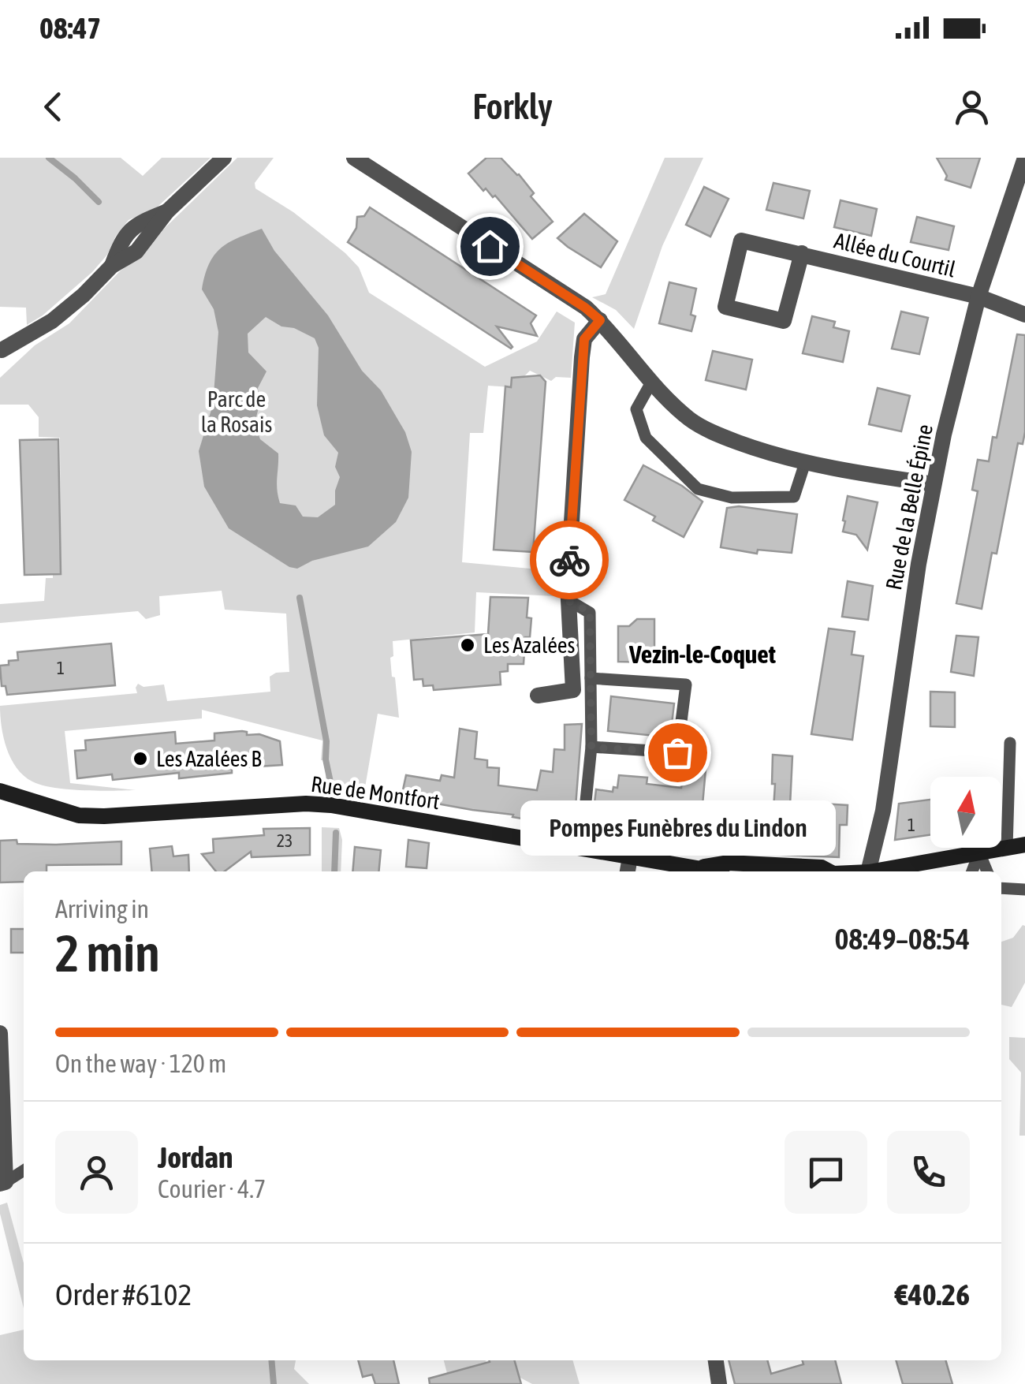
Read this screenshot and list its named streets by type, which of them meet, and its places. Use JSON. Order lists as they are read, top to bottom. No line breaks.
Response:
{"streets":{"main road":["Rue de Montfort"],"street":["Allée du Courtil","Rue de la Belle Épine"]},"crossings":[["Allée du Courtil","Rue de la Belle Épine"]],"districts":["Vezin-le-Coquet"],"parks":["Parc de la Rosais"],"places":["Les Azalées","Pompes Funèbres du Lindon","Les Azalées B"],"house_numbers":["1","1","23"],"north":"top","page":{"status":"08:47","header":"Forkly","bubble":"Pompes Funèbres du Lindon","heading":["2 min","Arriving in","08:49–08:54"],"panel":["Jordan","Courier · 4.7","Order #6102","€40.26"],"bar":"On the way · 120 m"}}
